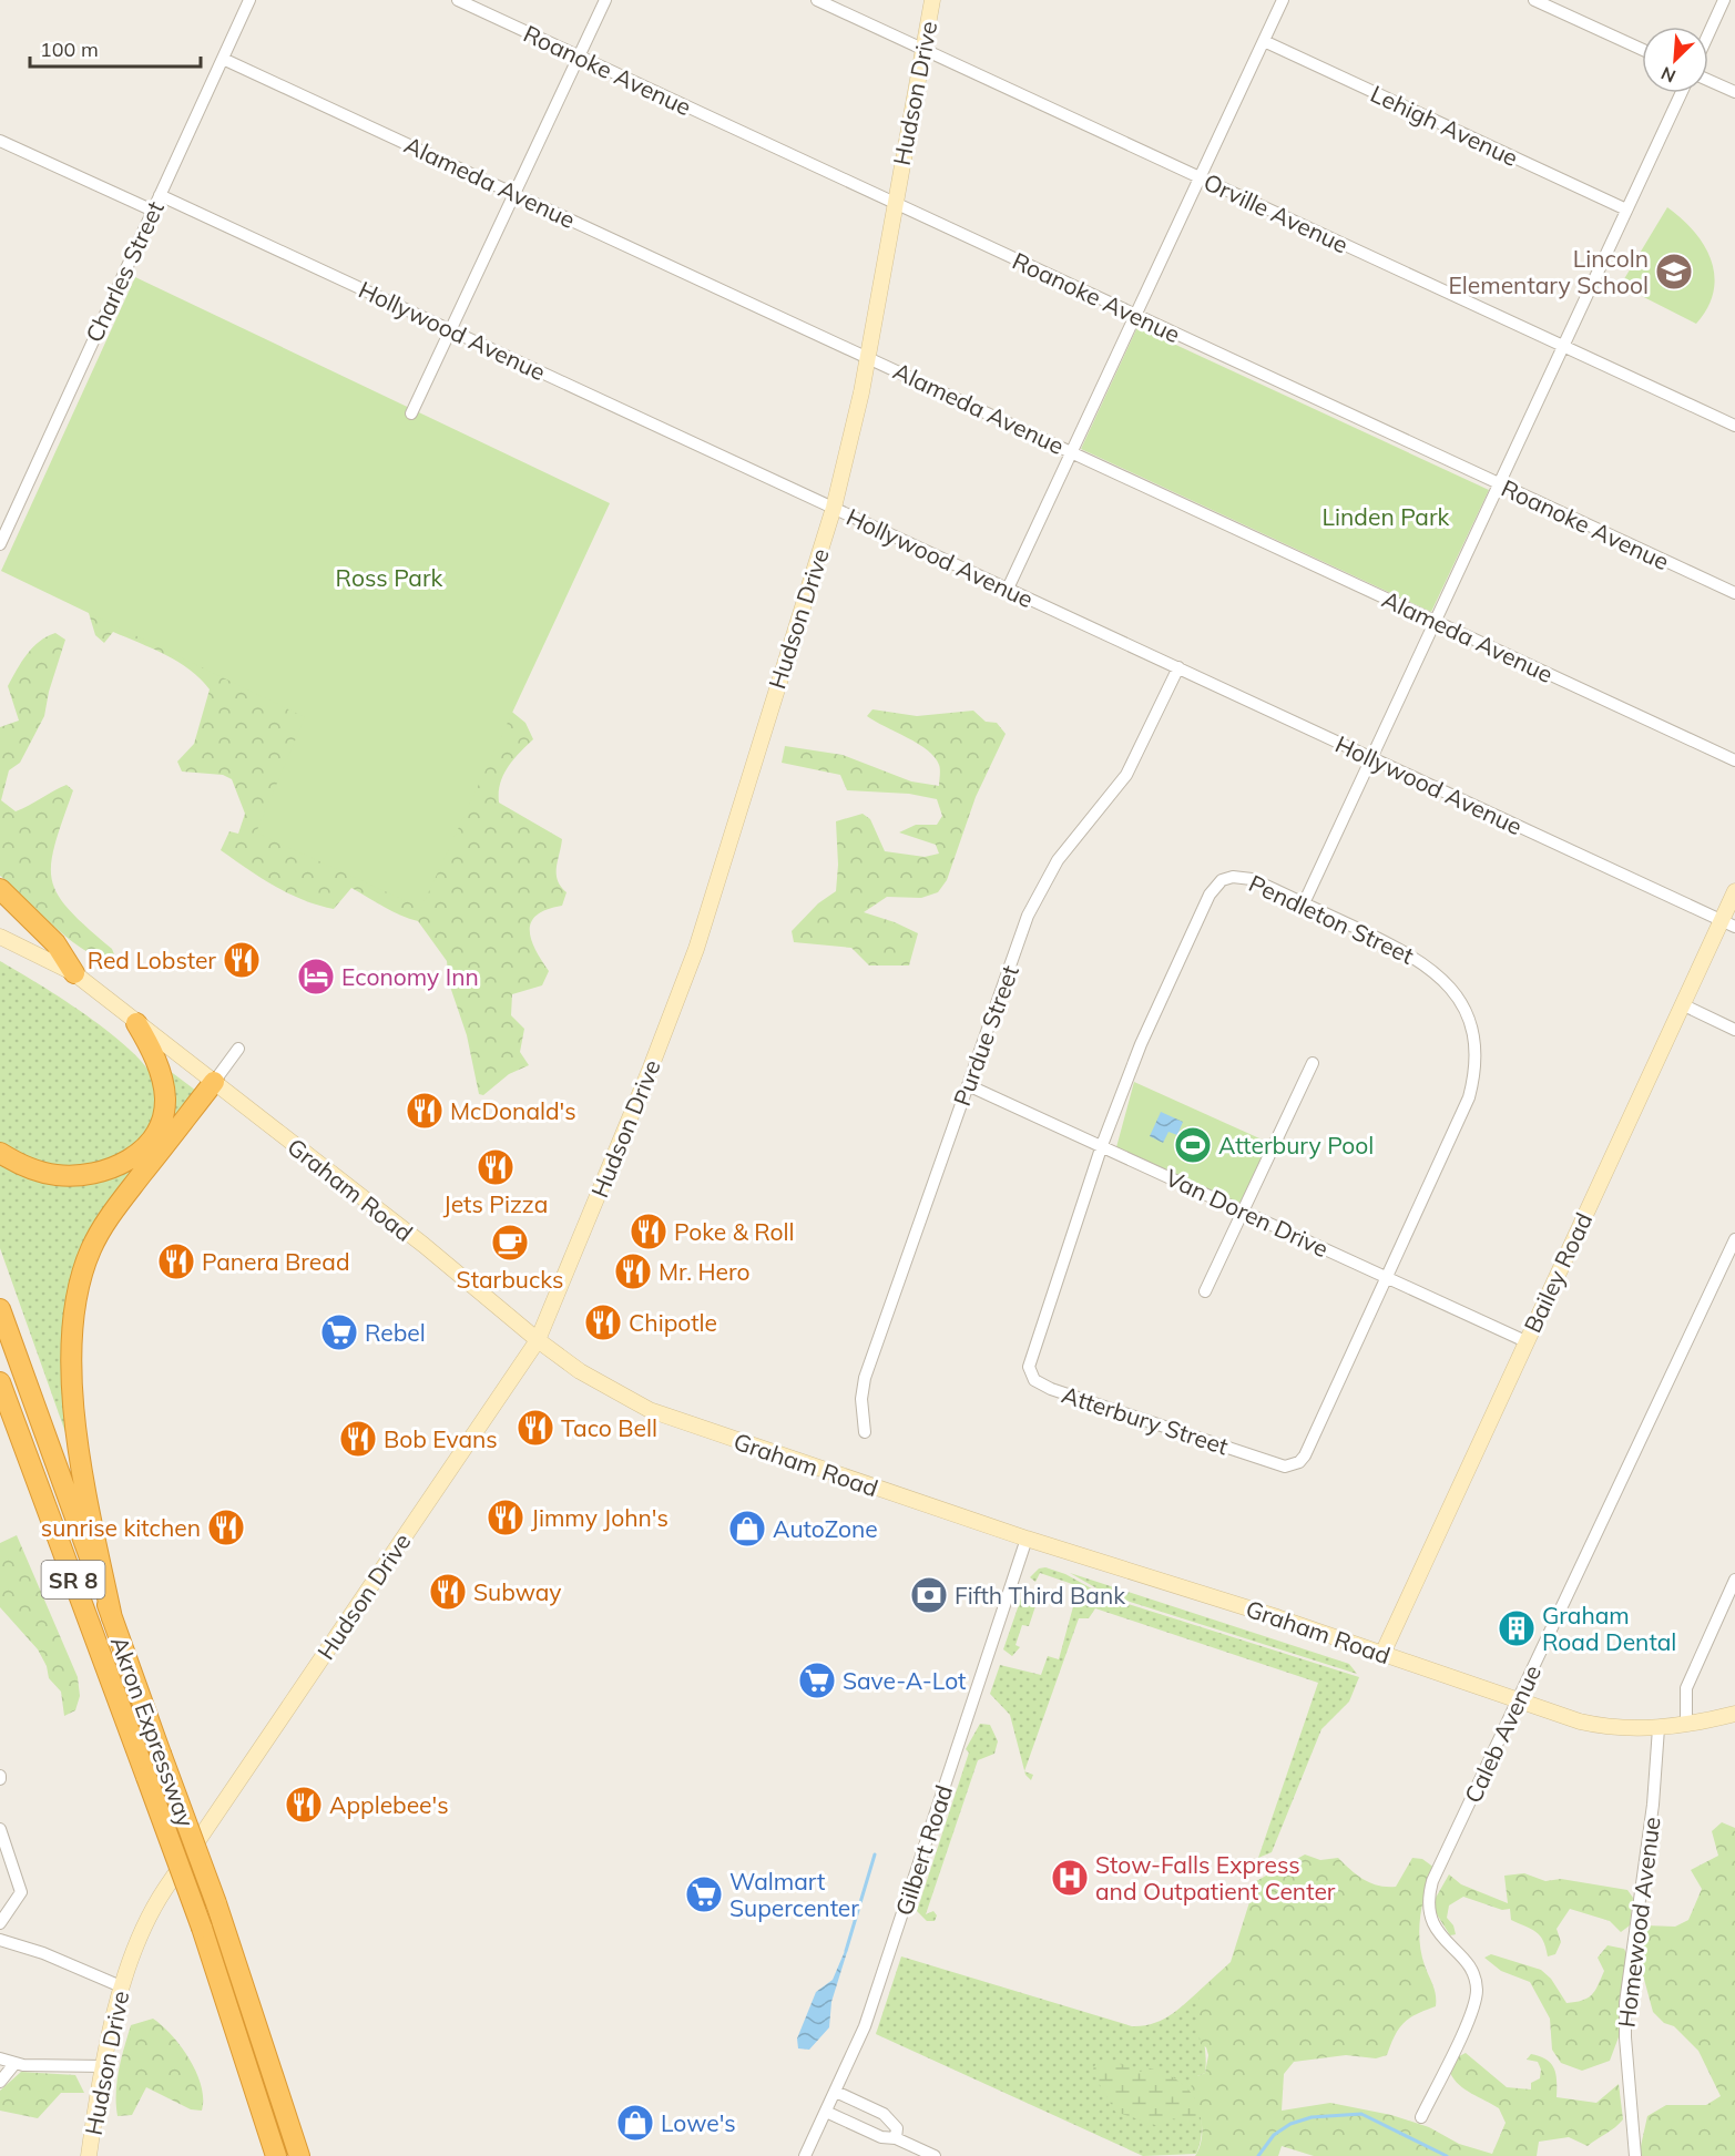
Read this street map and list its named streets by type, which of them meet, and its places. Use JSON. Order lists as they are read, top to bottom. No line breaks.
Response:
{"streets":{"highway":["SR 8","Akron Expressway"],"street":["Roanoke Avenue","Hudson Drive","Lehigh Avenue","Alameda Avenue","Orville Avenue","Charles Street","Hollywood Avenue","Pendleton Street","Purdue Street","Graham Road","Van Doren Drive","Bailey Road","Atterbury Street","Caleb Avenue","Gilbert Road","Homewood Avenue"]},"crossings":[["Roanoke Avenue","Hudson Drive"],["Hudson Drive","Alameda Avenue"],["Hudson Drive","Orville Avenue"],["Hudson Drive","Hollywood Avenue"],["Hudson Drive","Graham Road"],["Alameda Avenue","Charles Street"],["Charles Street","Hollywood Avenue"],["Hollywood Avenue","Purdue Street"],["Hollywood Avenue","Bailey Road"],["Pendleton Street","Van Doren Drive"],["Pendleton Street","Atterbury Street"],["Purdue Street","Van Doren Drive"],["Graham Road","Bailey Road"],["Graham Road","Caleb Avenue"],["Graham Road","Gilbert Road"],["Graham Road","Homewood Avenue"],["Van Doren Drive","Bailey Road"],["Van Doren Drive","Atterbury Street"]],"parks":["Linden Park","Ross Park"],"places":{"school or university":["Lincoln Elementary School"],"restaurant":["Red Lobster","McDonald's","Jets Pizza","Poke & Roll","Panera Bread","Mr. Hero","Chipotle","Taco Bell","Bob Evans","Jimmy John's","sunrise kitchen","Subway","Applebee's"],"hotel":["Economy Inn"],"sports":["Atterbury Pool"],"cafe":["Starbucks"],"supermarket":["Rebel","Save-A-Lot","Walmart Supercenter"],"shop":["AutoZone","Lowe's"],"bank":["Fifth Third Bank"],"building":["Graham Road Dental"],"hospital":["Stow-Falls Express and Outpatient Center"]},"scale_bar":"100 m","north":"bottom left"}
